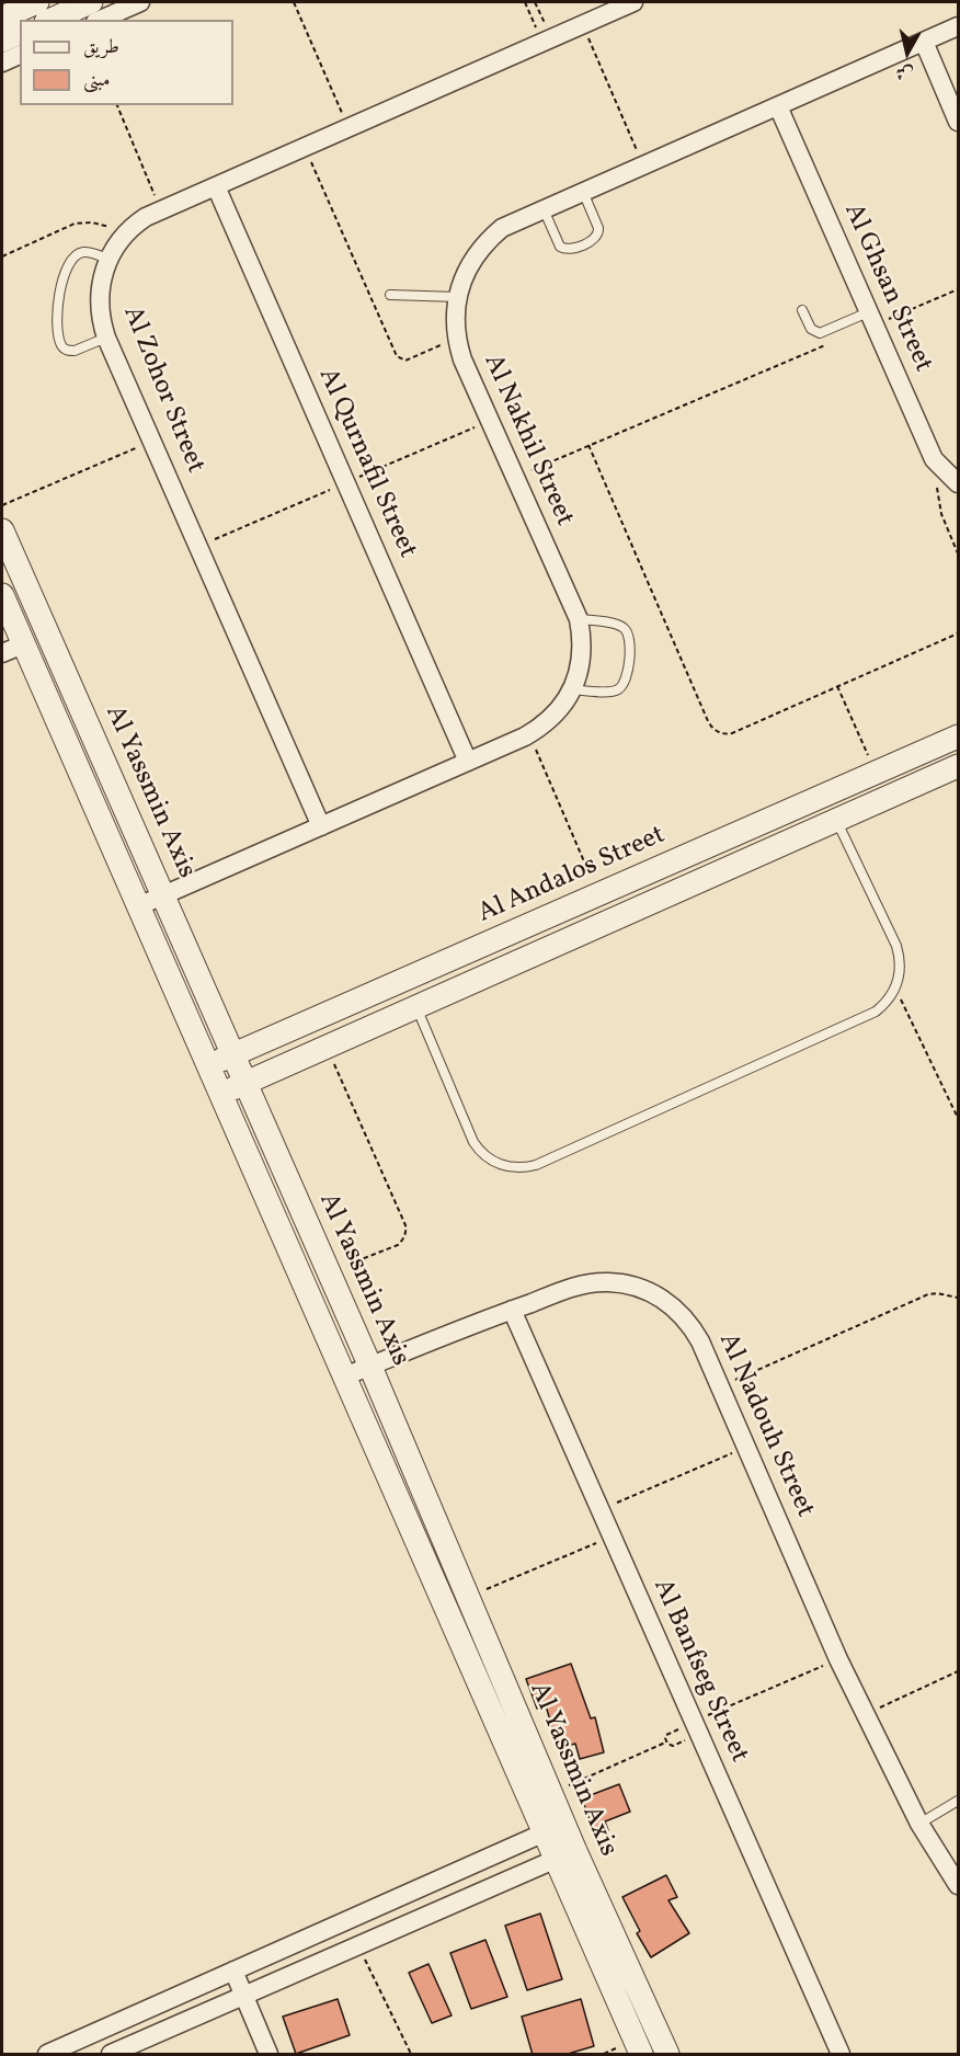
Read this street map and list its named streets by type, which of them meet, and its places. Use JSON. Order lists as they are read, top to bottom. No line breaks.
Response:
{"streets":{"street":["Al Ghsan Street","Al Zohor Street","Al Nakhil Street","Al Qurnafil Street","Al Yassmin Axis","Al Andalos Street","Al Nadouh Street","Al Banfseg Street"]},"crossings":[["Al Ghsan Street","Al Nakhil Street"],["Al Zohor Street","Al Nakhil Street"],["Al Zohor Street","Al Qurnafil Street"],["Al Nakhil Street","Al Qurnafil Street"],["Al Nakhil Street","Al Yassmin Axis"],["Al Yassmin Axis","Al Andalos Street"],["Al Yassmin Axis","Al Nadouh Street"],["Al Nadouh Street","Al Banfseg Street"]],"legend":["طريق","مبنى"],"north":"bottom"}
